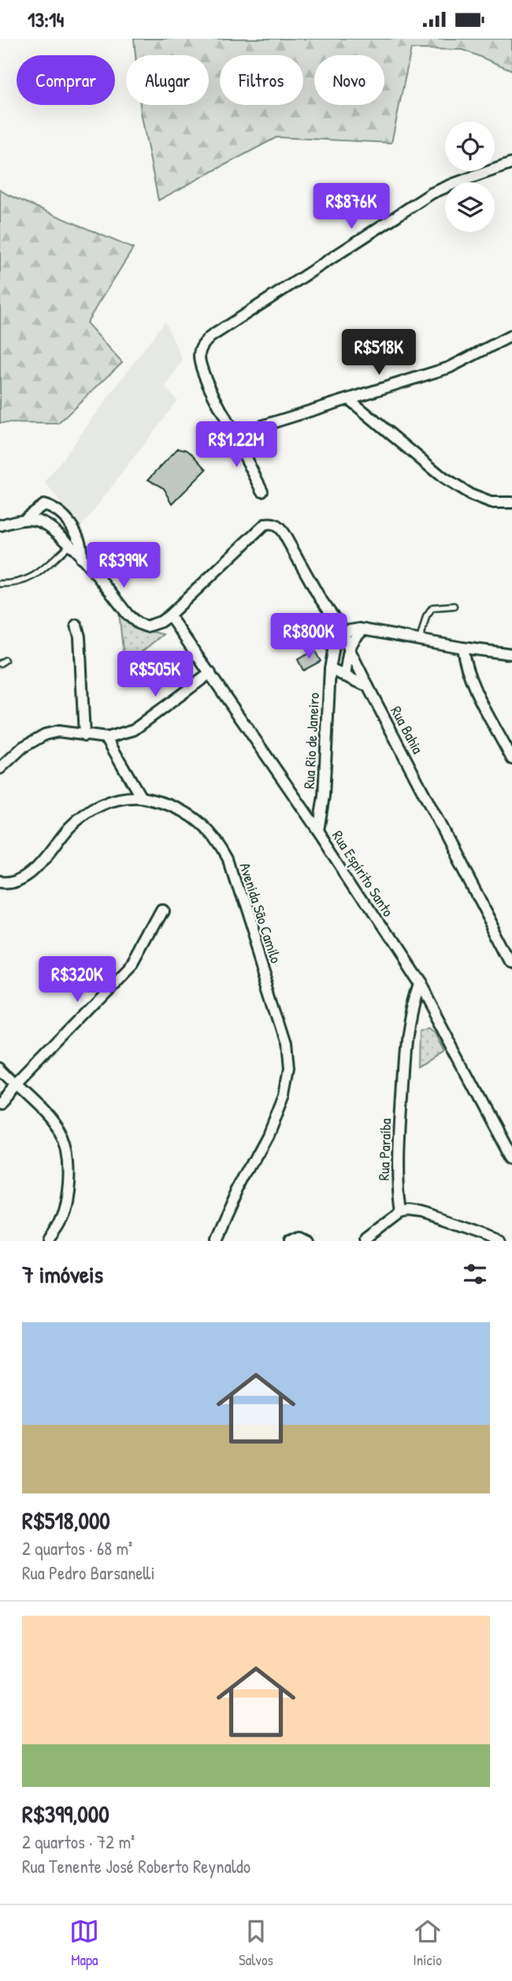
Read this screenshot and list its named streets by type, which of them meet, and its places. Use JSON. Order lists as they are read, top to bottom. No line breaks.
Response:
{"streets":{"street":["Rua Bahia","Rua Rio de Janeiro","Rua Espírito Santo","Avenida São Camilo","Rua Paraíba"]},"crossings":[["Rua Bahia","Rua Rio de Janeiro"],["Rua Bahia","Rua Espírito Santo"],["Rua Rio de Janeiro","Rua Espírito Santo"],["Rua Espírito Santo","Rua Paraíba"]],"page":{"status":"13:14","chip":["Comprar","Alugar","Filtros","Novo"],"price":["R$876K","R$518K","R$1.22M","R$399K","R$800K","R$505K","R$320K"],"heading":"7 imóveis","list":[{"name":"R$518,000","note":"2 quartos · 68 m² · Rua Pedro Barsanelli"},{"name":"R$399,000","note":"2 quartos · 72 m² · Rua Tenente José Roberto Reynaldo"}],"tabs":["Mapa","Salvos","Início"]}}
